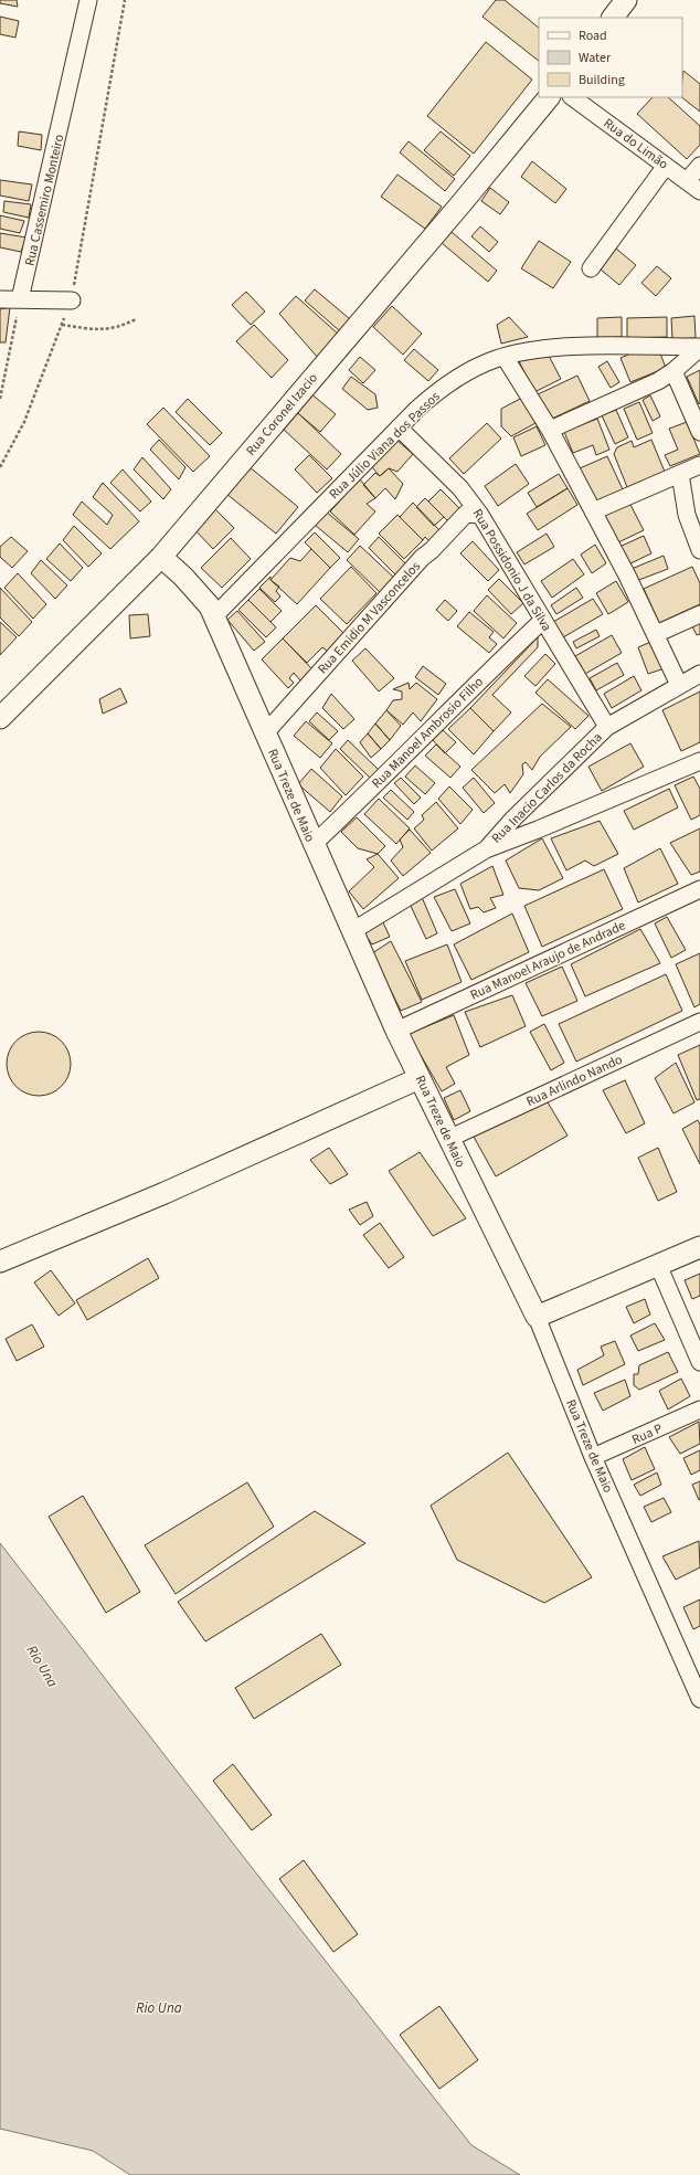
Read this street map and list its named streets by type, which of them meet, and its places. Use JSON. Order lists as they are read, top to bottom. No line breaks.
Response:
{"streets":{"street":["Rua do Limão","Rua Cassemiro Monteiro","Rua Coronel Izacio","Rua Júlio Viana dos Passos","Rua Possidonio J da Silva","Rua Emidio M Vasconcelos","Rua Manoel Ambrosio Filho","Rua Inacio Carlos da Rocha","Rua Treze de Maio","Rua Manoel Araujo de Andrade","Rua Arlindo Nando","Rua P"]},"crossings":[["Rua Coronel Izacio","Rua Treze de Maio"],["Rua Júlio Viana dos Passos","Rua Possidonio J da Silva"],["Rua Júlio Viana dos Passos","Rua Treze de Maio"],["Rua Possidonio J da Silva","Rua Emidio M Vasconcelos"],["Rua Possidonio J da Silva","Rua Manoel Ambrosio Filho"],["Rua Possidonio J da Silva","Rua Inacio Carlos da Rocha"],["Rua Emidio M Vasconcelos","Rua Treze de Maio"],["Rua Manoel Ambrosio Filho","Rua Treze de Maio"],["Rua Inacio Carlos da Rocha","Rua Treze de Maio"],["Rua Treze de Maio","Rua Manoel Araujo de Andrade"],["Rua Treze de Maio","Rua Arlindo Nando"],["Rua Treze de Maio","Rua P"]],"water":["Rio Una"],"legend":["Road","Water","Building"]}
